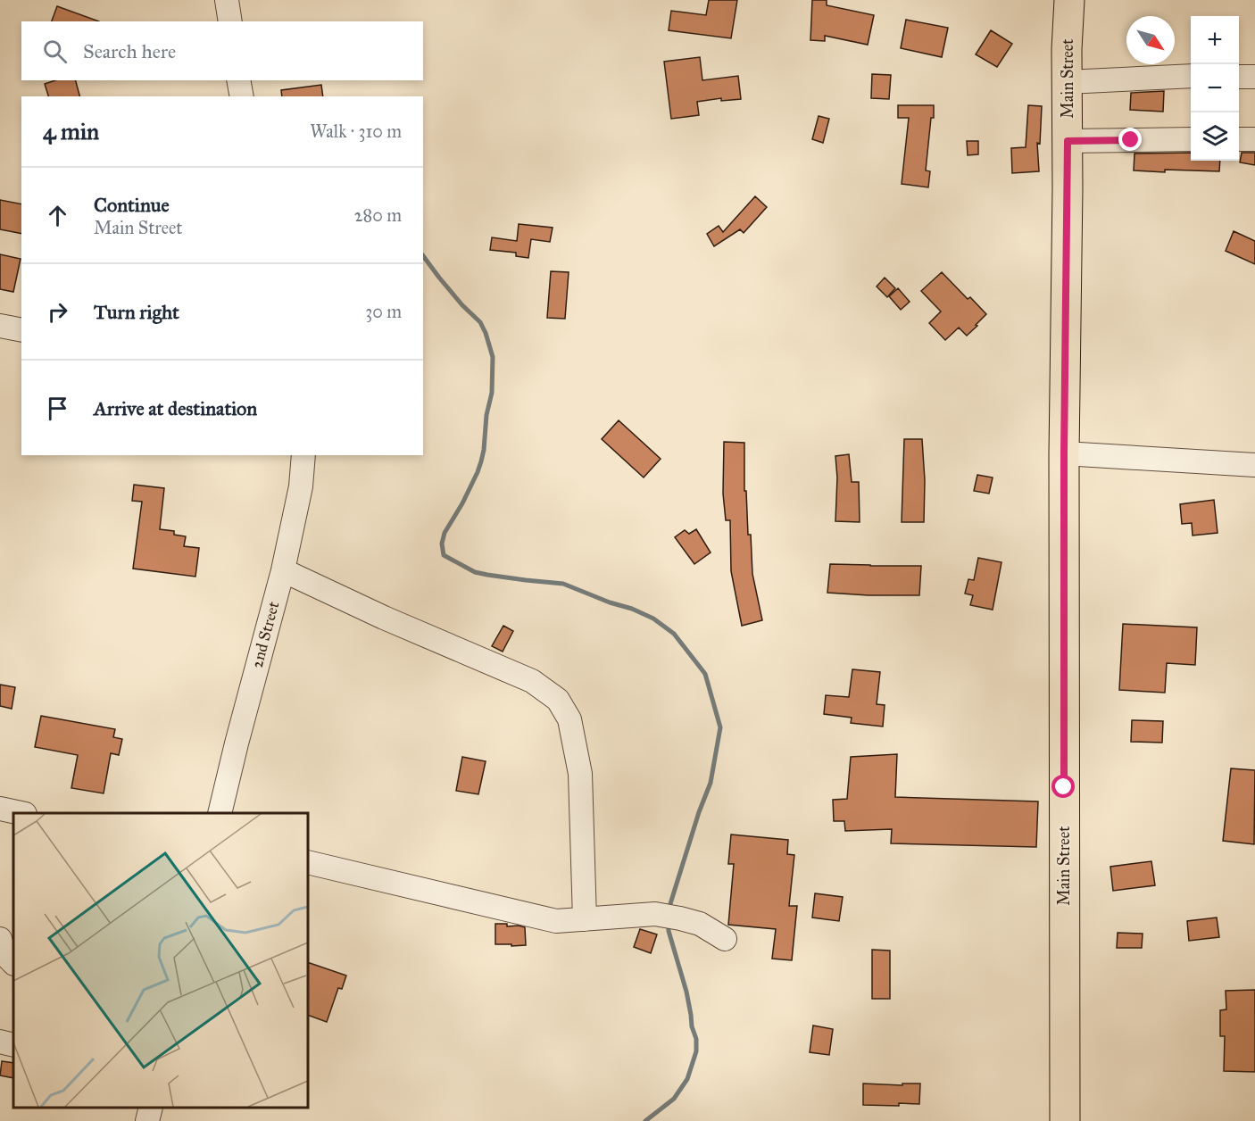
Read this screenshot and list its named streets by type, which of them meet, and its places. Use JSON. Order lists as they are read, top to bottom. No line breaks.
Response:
{"streets":{"main road":["Main Street"],"street":["2nd Street"]},"north":"bottom right","page":{"map_buttons":["+","−"],"search":"Search here","heading":["4 min","Walk · 310 m"],"list":[["Continue","Main Street","280 m"],["Turn right","30 m"],"Arrive at destination"]}}
